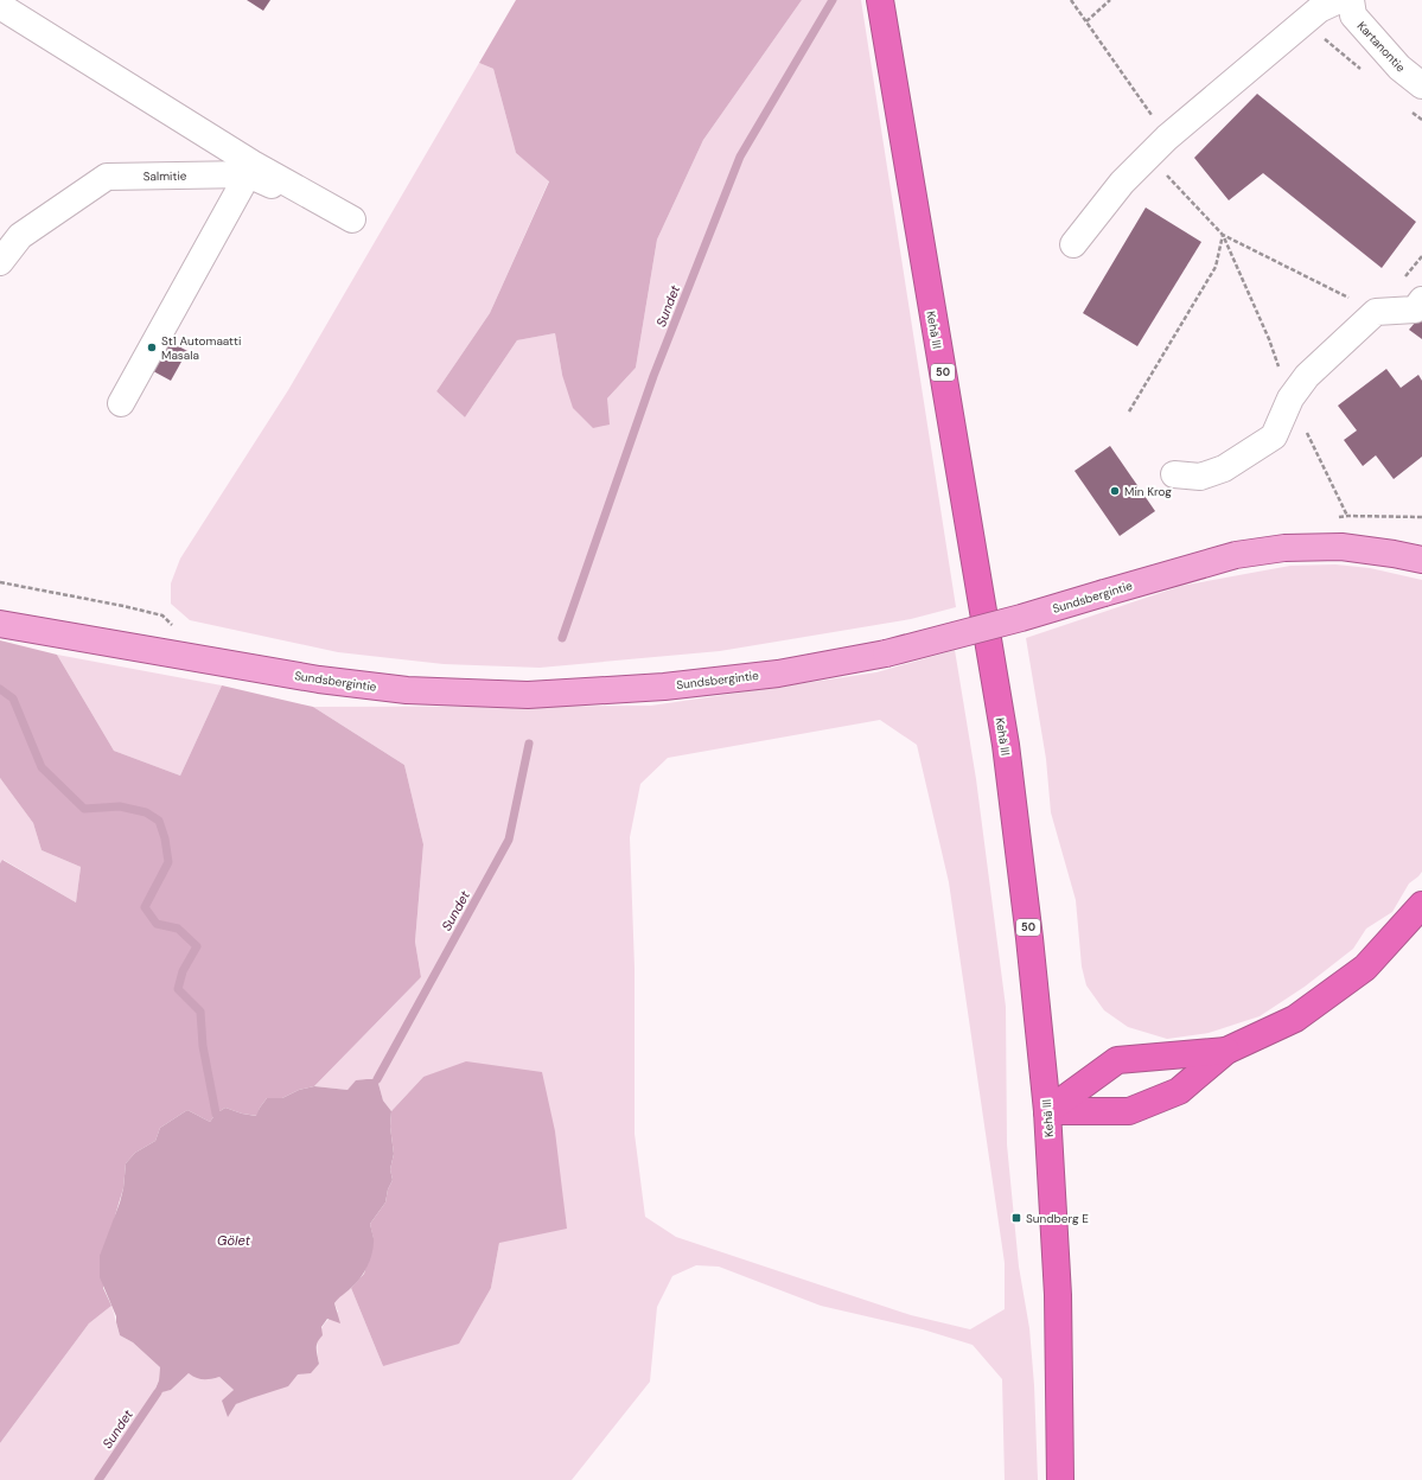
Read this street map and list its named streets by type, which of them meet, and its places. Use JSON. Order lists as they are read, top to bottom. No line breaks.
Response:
{"streets":{"highway":["Kehä III","50"],"main road":["Sundsbergintie"],"street":["Kartanontie","Salmitie"]},"water":["Sundet","Gölet"],"places":{"other":["St1 Automaatti Masala","Min Krog"],"transit":["Sundberg E"]}}
